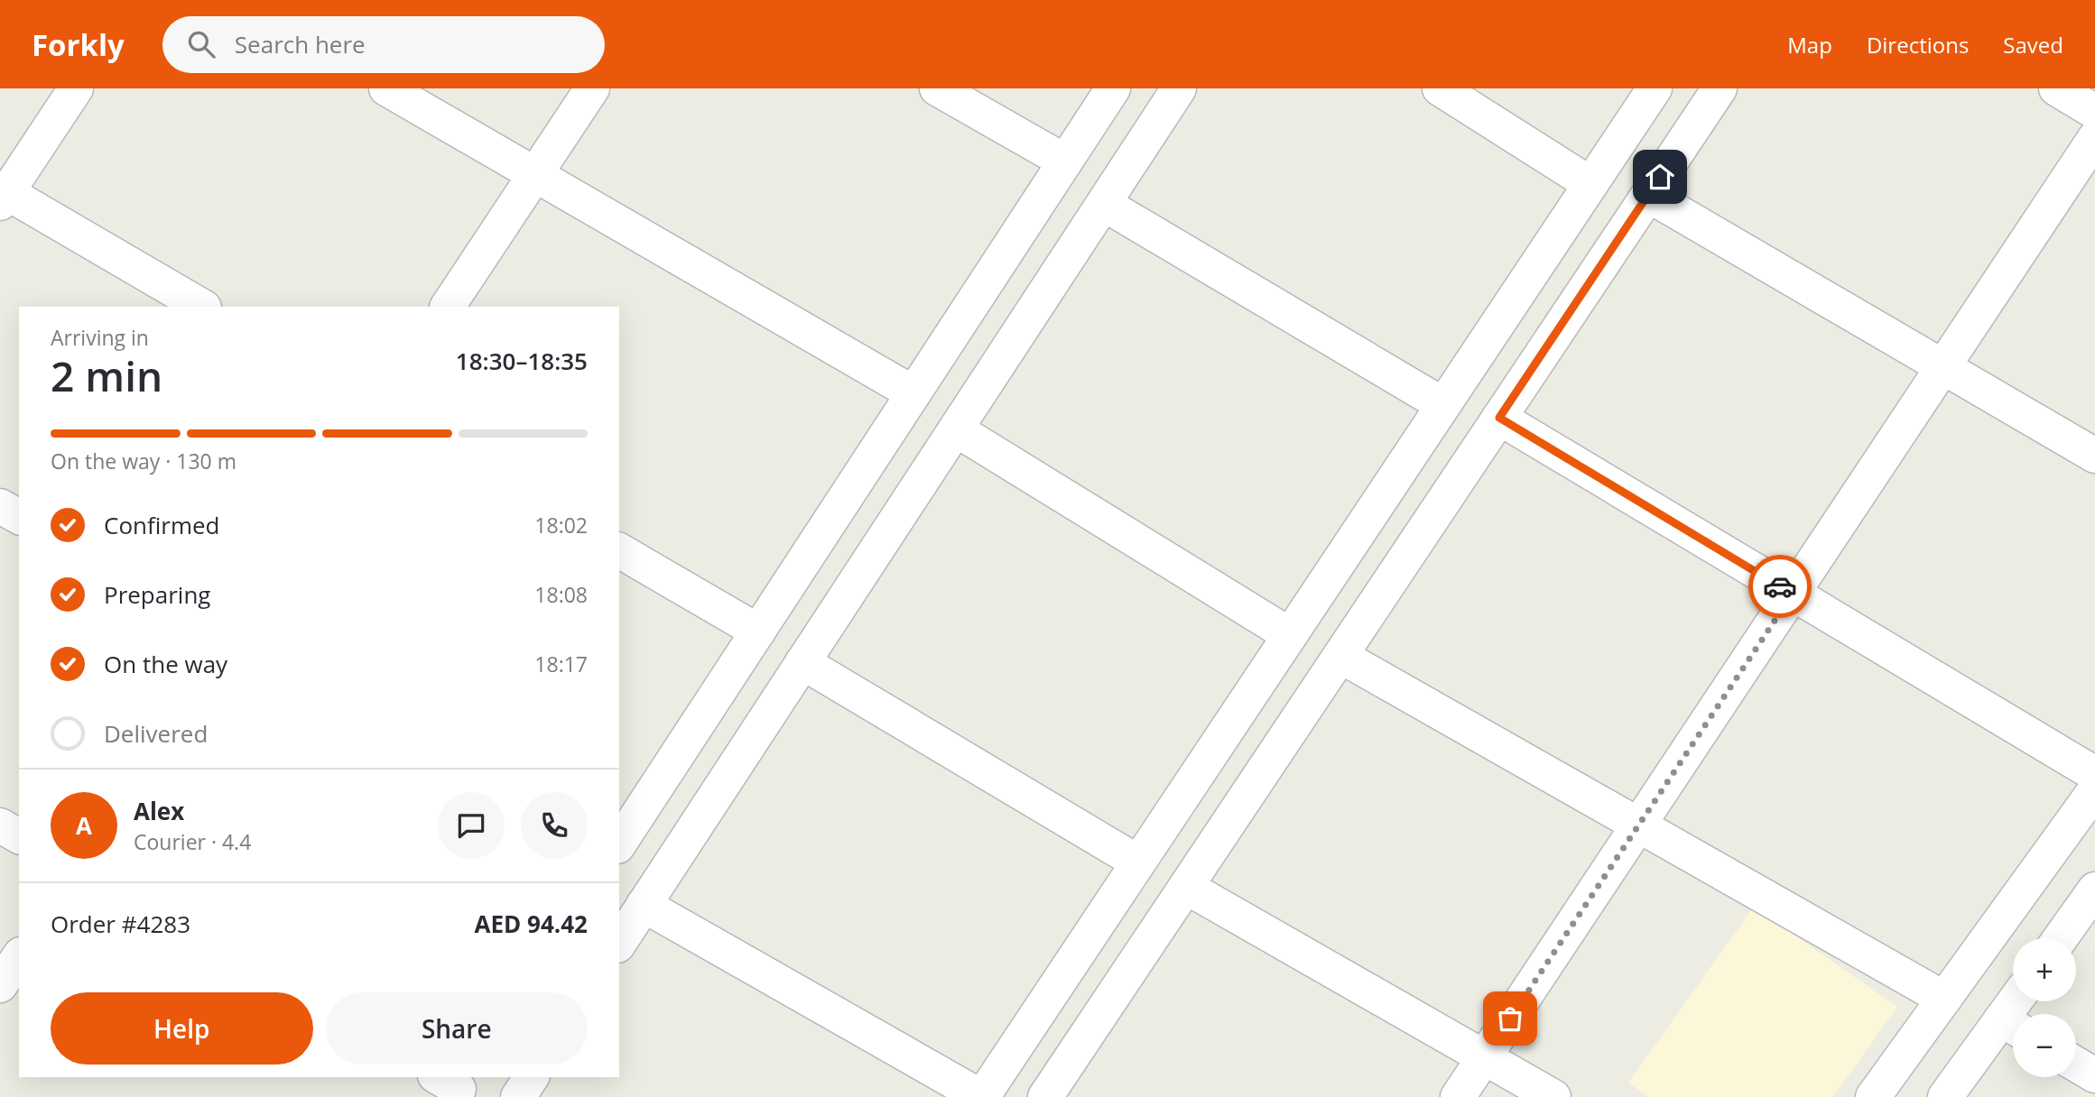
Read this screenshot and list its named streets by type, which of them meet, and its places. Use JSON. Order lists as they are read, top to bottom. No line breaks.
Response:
{"page":{"header":"Forkly","search":"Search here","nav":["Map","Directions","Saved"],"heading":["2 min","Arriving in","18:30–18:35"],"panel":["Alex","Courier · 4.4","Order #4283","AED 94.42"],"bar":"On the way · 130 m","list":[["Confirmed","18:02"],["Preparing","18:08"],["On the way","18:17"],"Delivered"],"round":"A","map_buttons":["+","−"],"buttons":["Help","Share"]}}
